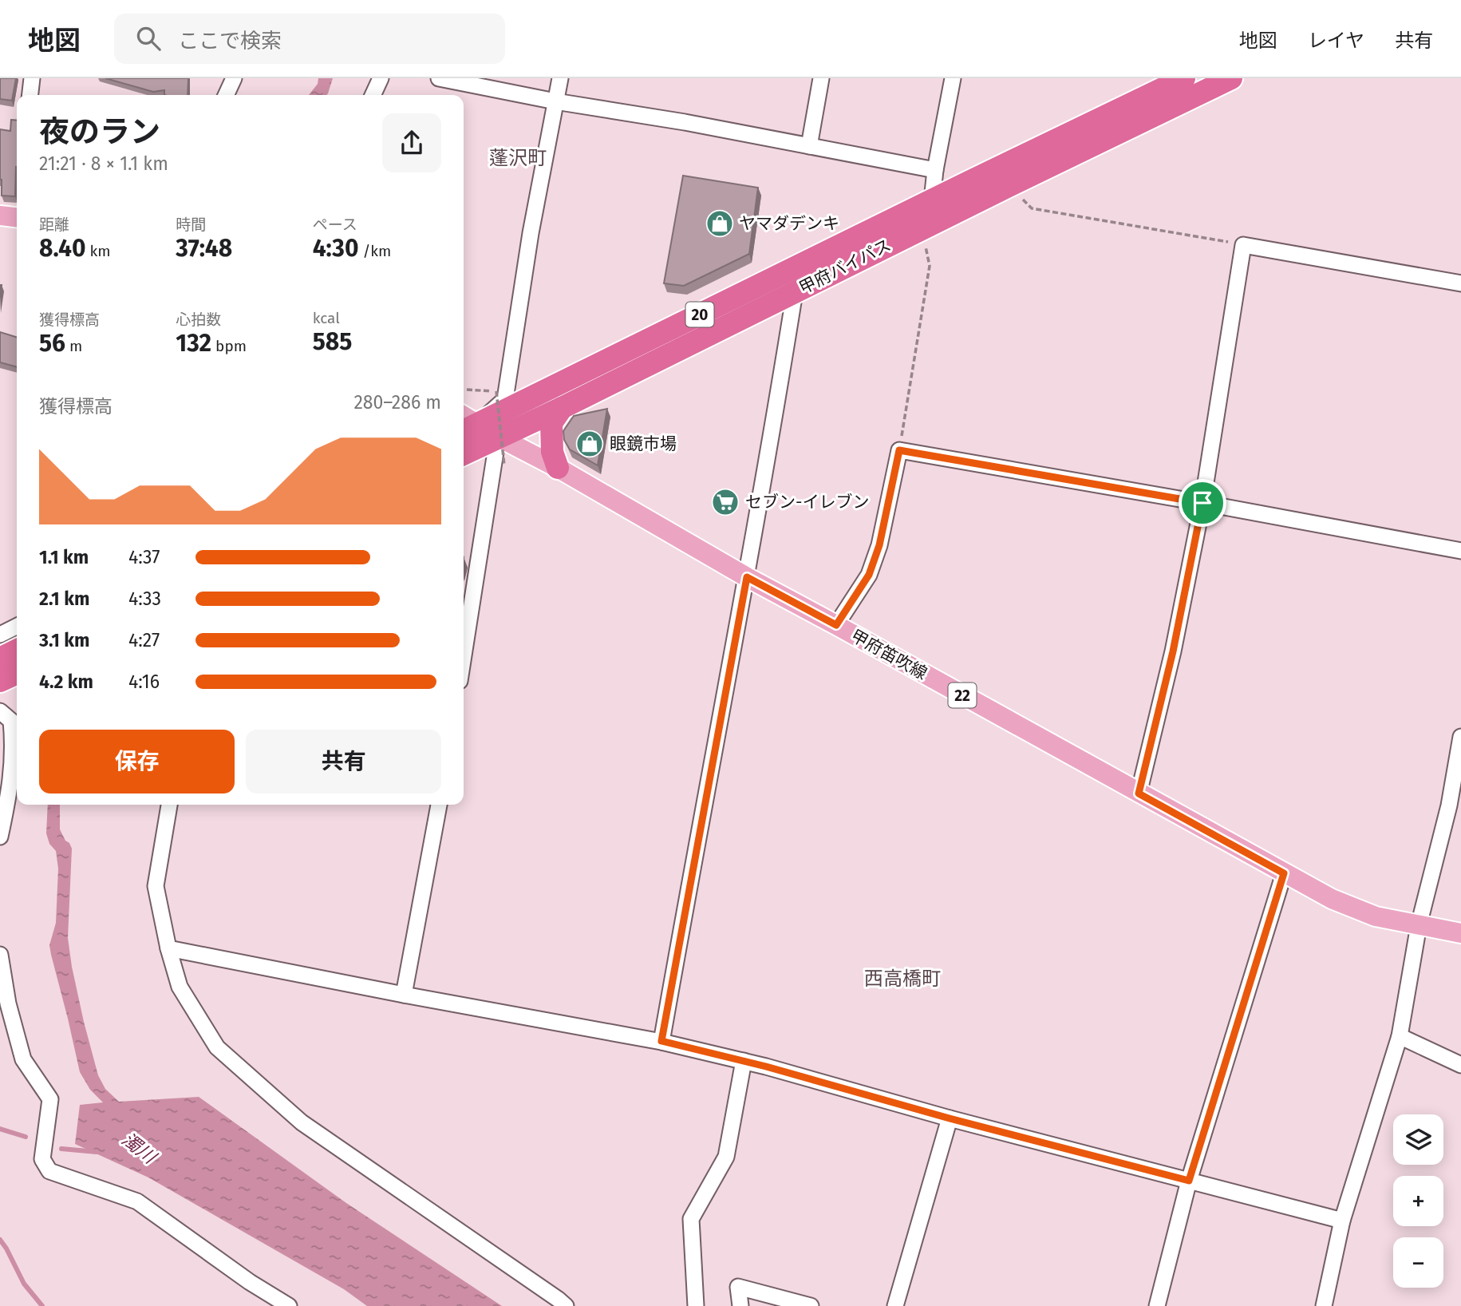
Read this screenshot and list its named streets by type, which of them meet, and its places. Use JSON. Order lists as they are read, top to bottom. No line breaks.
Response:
{"streets":{"highway":["甲府バイパス","20"],"main road":["甲府笛吹線","22"]},"crossings":[["甲府バイパス","甲府笛吹線"]],"districts":["蓬沢町","西高橋町"],"water":["濁川"],"places":{"shop":["ヤマダデンキ","眼鏡市場"],"supermarket":["セブン-イレブン"]},"page":{"header":"地図","search":"ここで検索","nav":["地図","レイヤ","共有"],"heading":["夜のラン","21:21 · 8 × 1.1 km"],"stats":[["距離","8.40 km"],["時間","37:48"],["ペース","4:30 /km"],["獲得標高","56 m"],["心拍数","132 bpm"],["kcal","585"]],"chart":["獲得標高","280–286 m"],"list":[{"name":"1.1 km","note":"4:37"},{"name":"2.1 km","note":"4:33"},{"name":"3.1 km","note":"4:27"},{"name":"4.2 km","note":"4:16"}],"buttons":["保存","共有"],"map_buttons":["+","−"]}}
